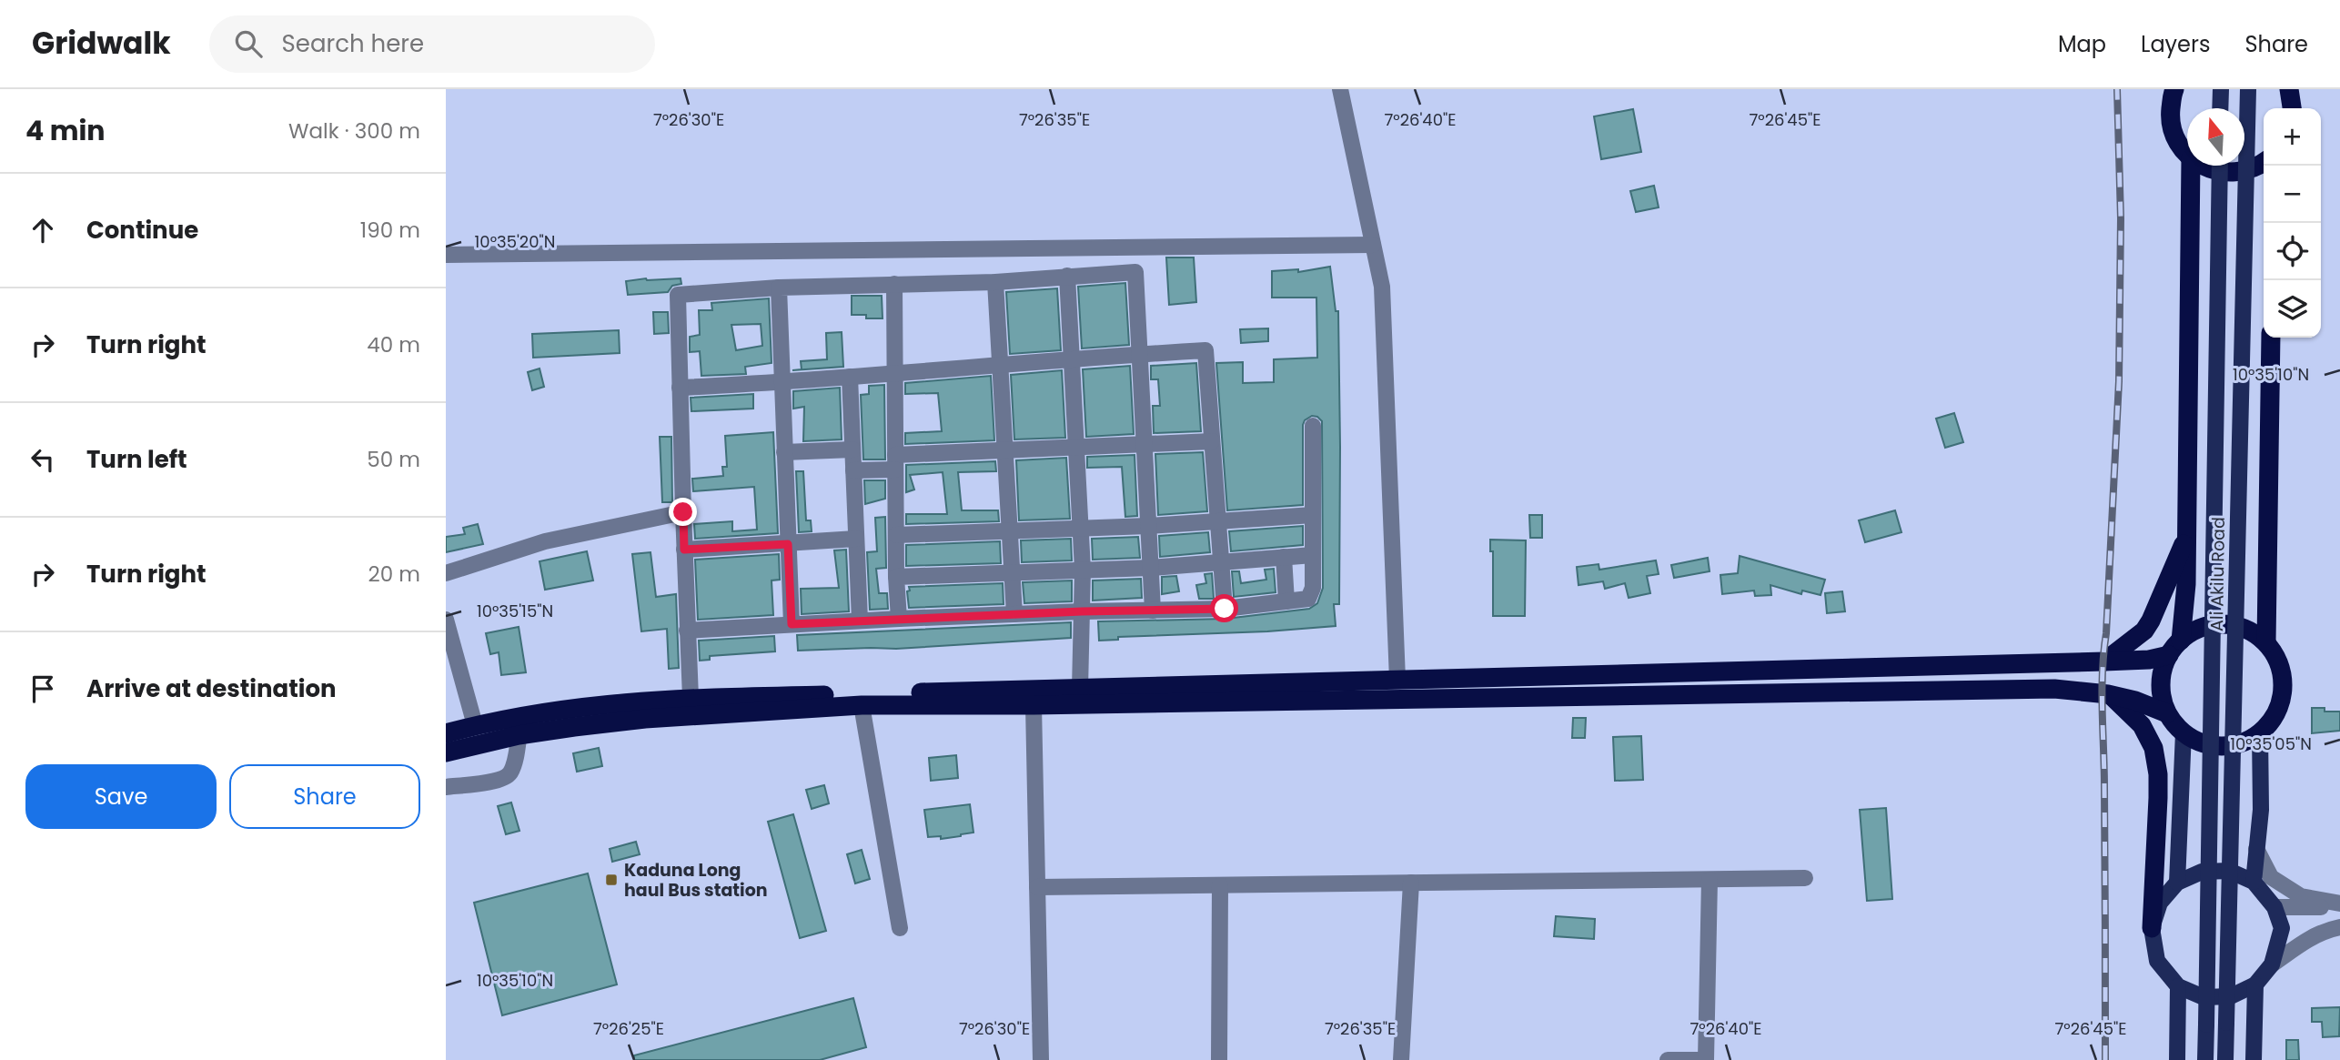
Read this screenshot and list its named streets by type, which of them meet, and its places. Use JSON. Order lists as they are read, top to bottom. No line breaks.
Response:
{"streets":{"main road":["Ali Akilu Road"]},"places":{"transit":["Kaduna Long haul Bus station"]},"north":"top","page":{"header":"Gridwalk","search":"Search here","nav":["Map","Layers","Share"],"heading":["4 min","Walk · 300 m"],"map_buttons":["+","−"],"list":[["Continue","190 m"],["Turn right","40 m"],["Turn left","50 m"],["Turn right","20 m"],"Arrive at destination"],"buttons":["Save","Share"]},"coordinates":["7°26'30\"E","7°26'35\"E","7°26'40\"E","7°26'45\"E","10°35'20\"N","10°35'10\"N","10°35'15\"N","10°35'05\"N","7°26'25\"E"]}
